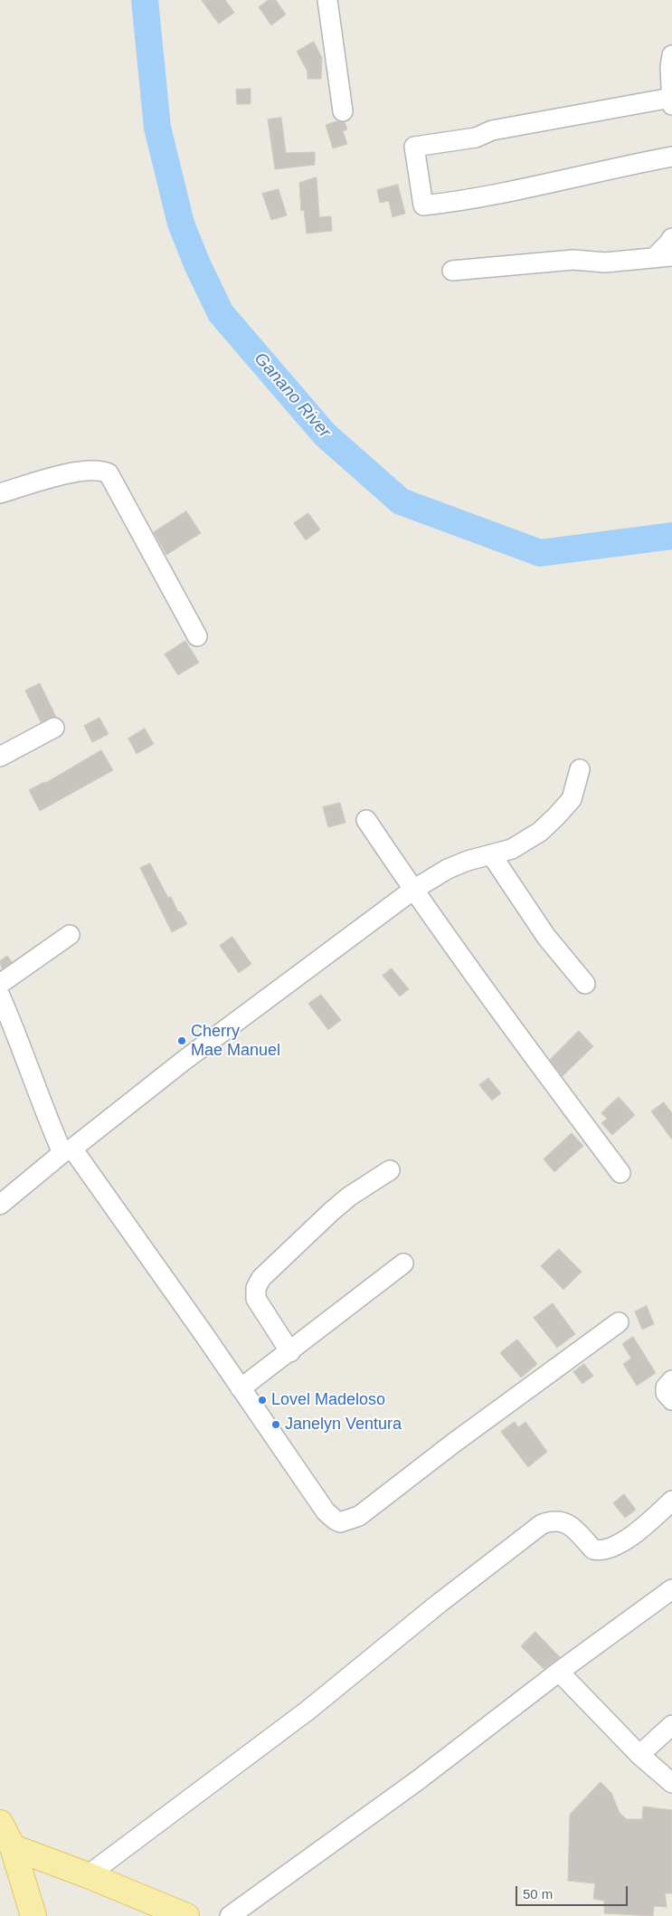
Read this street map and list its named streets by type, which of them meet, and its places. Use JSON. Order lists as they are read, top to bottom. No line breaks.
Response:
{"water":["Ganano River"],"places":["Cherry Mae Manuel","Lovel Madeloso","Janelyn Ventura"],"scale_bar":"50 m"}
